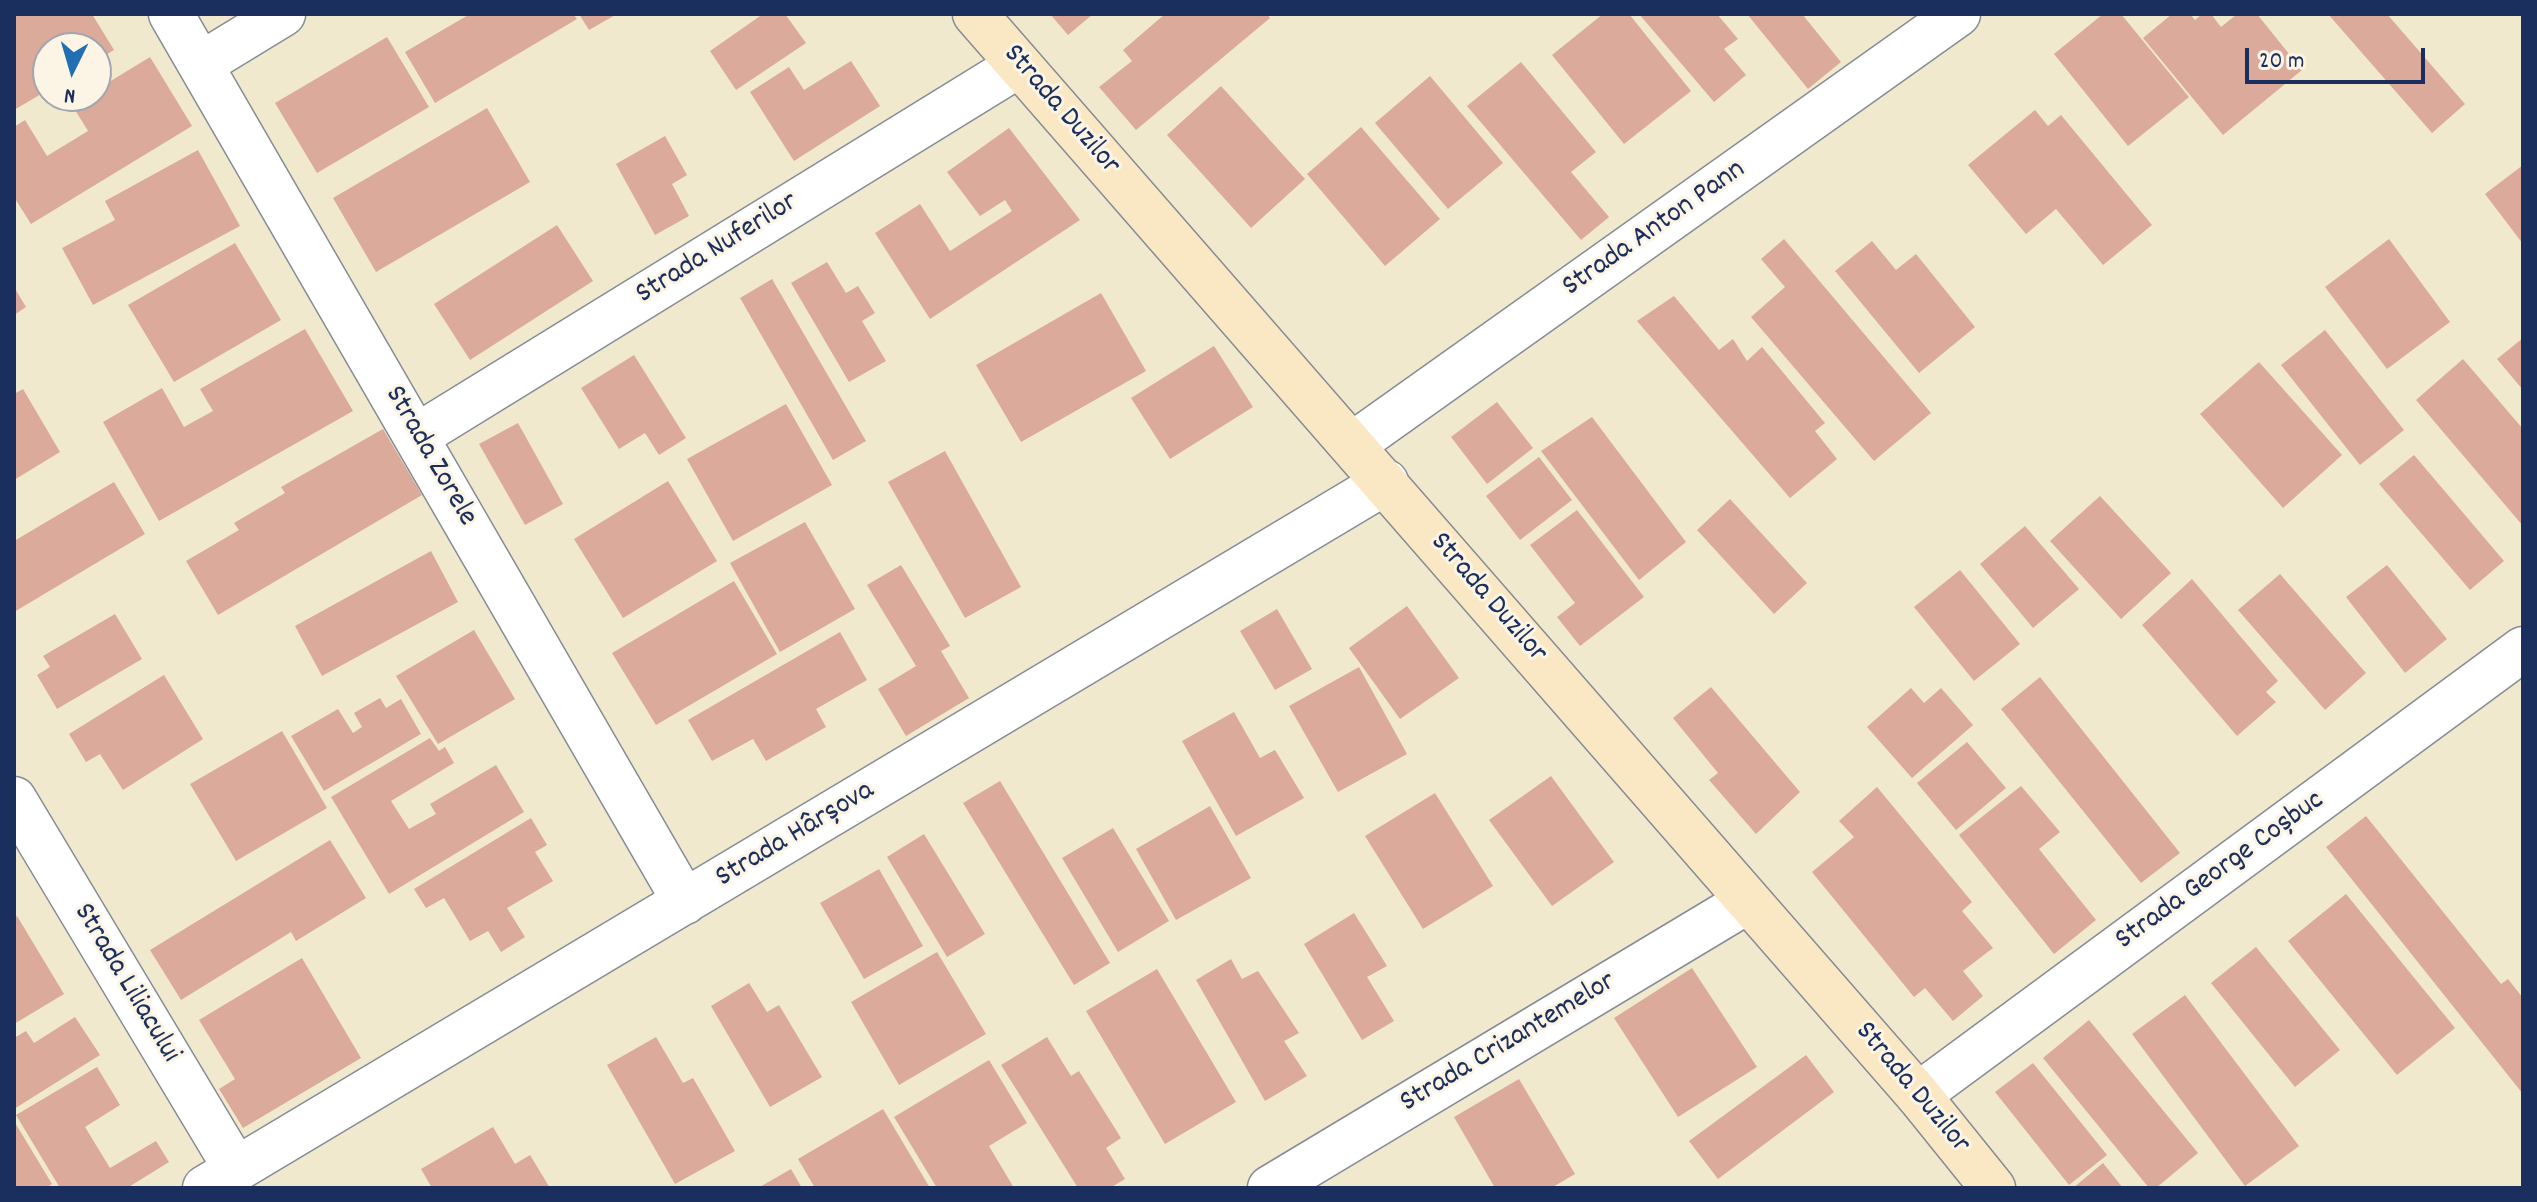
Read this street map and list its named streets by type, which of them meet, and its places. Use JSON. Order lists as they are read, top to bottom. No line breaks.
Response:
{"streets":{"street":["Strada Duzilor","Strada Anton Pann","Strada Nuferilor","Strada Zorele","Strada Hârșova","Strada George Coșbuc","Strada Liliacului","Strada Crizantemelor"]},"crossings":[["Strada Duzilor","Strada Anton Pann"],["Strada Duzilor","Strada Nuferilor"],["Strada Duzilor","Strada Hârșova"],["Strada Duzilor","Strada George Coșbuc"],["Strada Duzilor","Strada Crizantemelor"],["Strada Nuferilor","Strada Zorele"],["Strada Zorele","Strada Hârșova"],["Strada Hârșova","Strada Liliacului"]],"scale_bar":"20 m","north":"bottom"}
